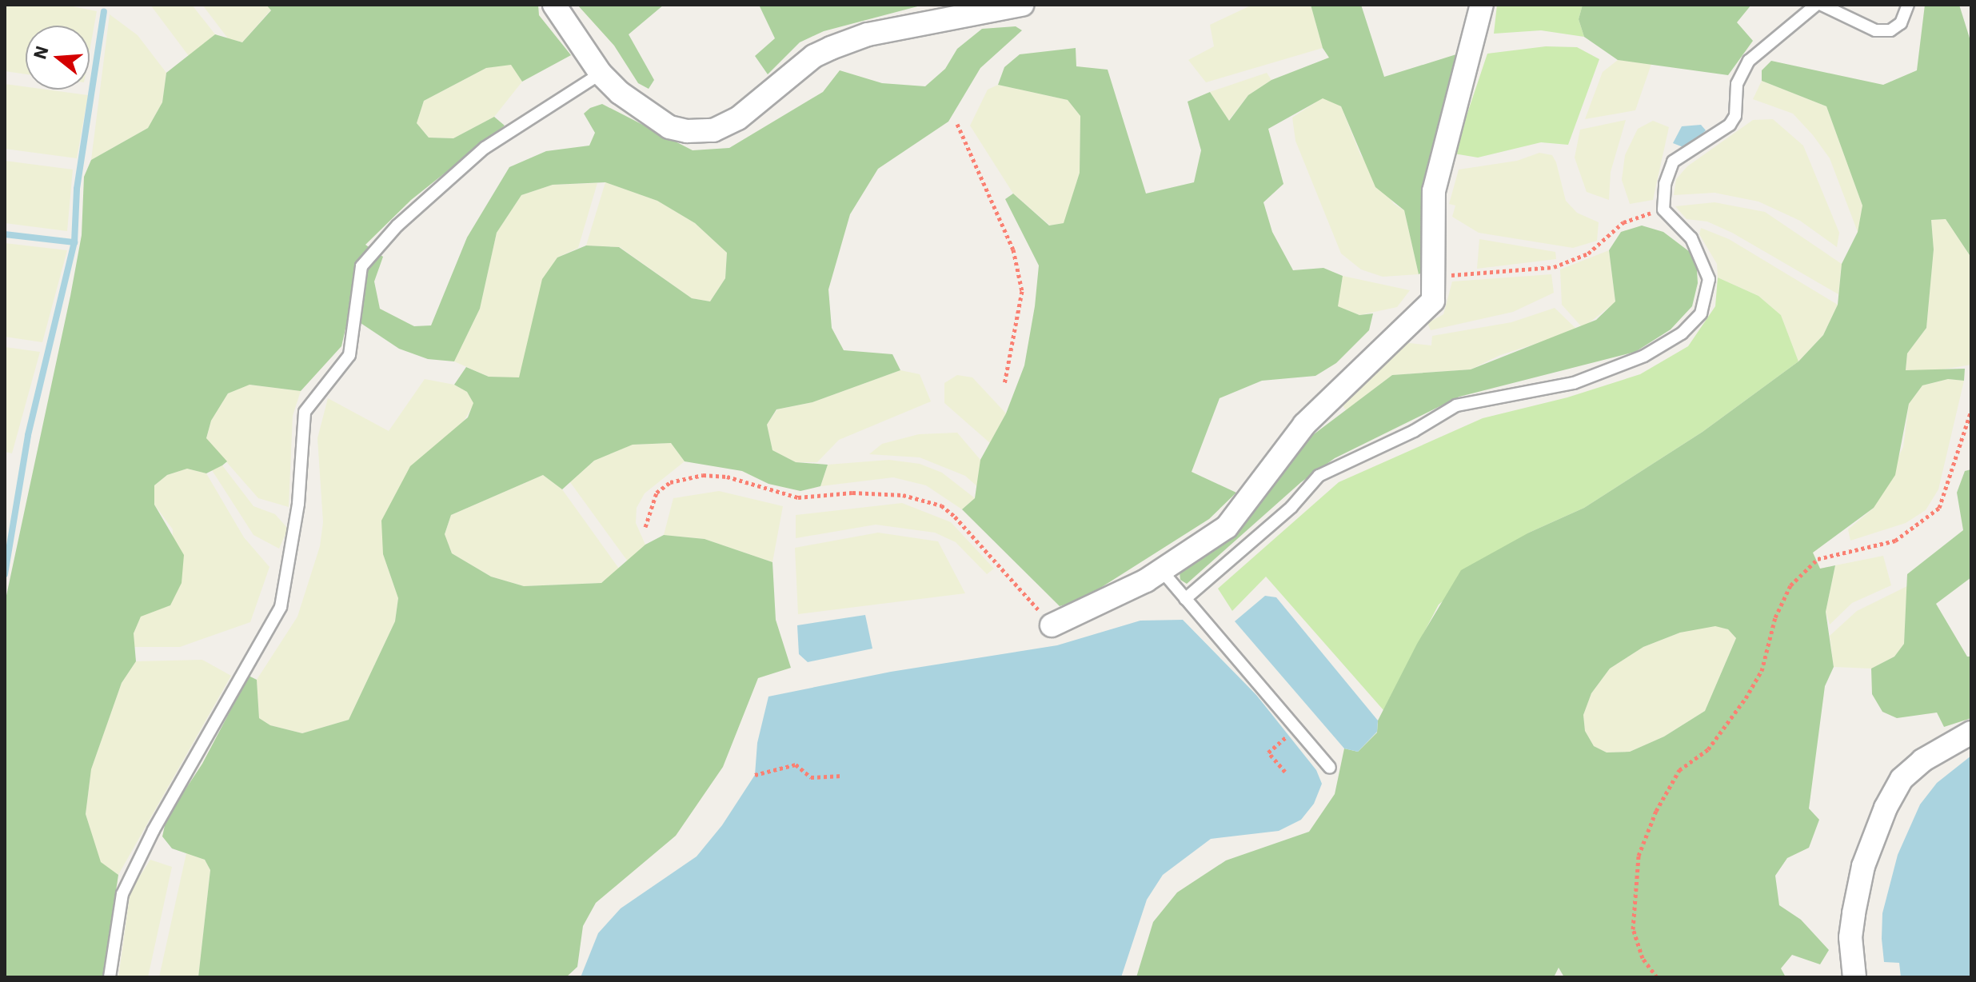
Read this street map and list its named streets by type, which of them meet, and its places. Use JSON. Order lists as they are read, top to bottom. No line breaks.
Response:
{"north":"left"}
